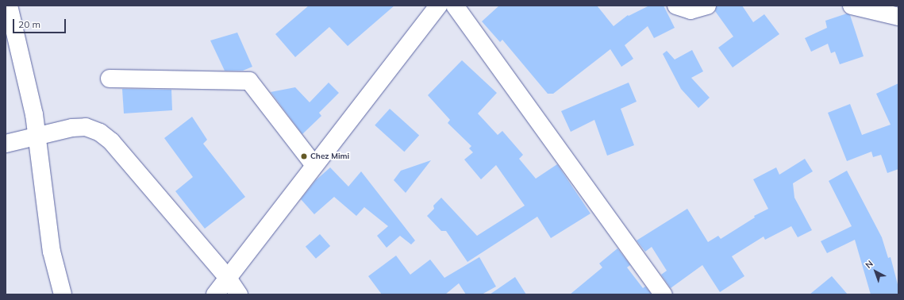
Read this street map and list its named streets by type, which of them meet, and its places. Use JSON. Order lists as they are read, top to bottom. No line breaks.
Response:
{"places":["Chez Mimi"],"scale_bar":"20 m","north":"top left"}
